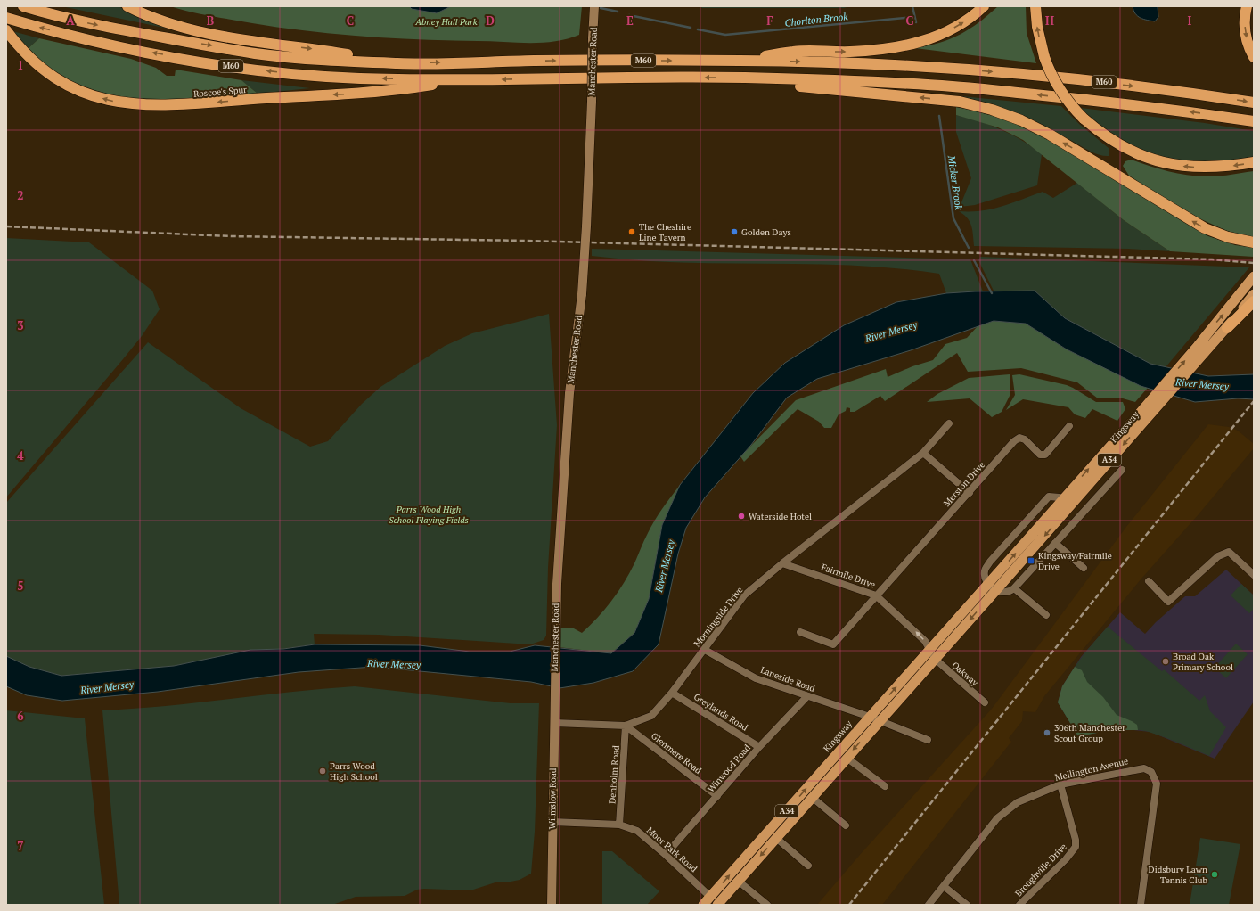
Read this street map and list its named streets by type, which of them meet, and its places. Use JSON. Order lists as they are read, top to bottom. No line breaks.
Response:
{"streets":{"highway":["M60","Roscoe's Spur","Kingsway","A34"],"main road":["Manchester Road","Wilmslow Road"],"street":["Merston Drive","Fairmile Drive","Morningside Drive","Oakway","Laneside Road","Greylands Road","Glenmere Road","Winwood Road","Mellington Avenue","Denholm Road","Moor Park Road","Broughville Drive"]},"crossings":[["M60","Roscoe's Spur"],["Manchester Road","Wilmslow Road"],["Kingsway","Fairmile Drive"],["Kingsway","Oakway"],["Kingsway","Laneside Road"],["Kingsway","Moor Park Road"],["Merston Drive","Fairmile Drive"],["Fairmile Drive","Morningside Drive"],["Fairmile Drive","Oakway"],["Morningside Drive","Laneside Road"],["Morningside Drive","Greylands Road"],["Morningside Drive","Glenmere Road"],["Morningside Drive","Denholm Road"],["Morningside Drive","Wilmslow Road"],["Laneside Road","Winwood Road"],["Greylands Road","Winwood Road"],["Glenmere Road","Winwood Road"],["Glenmere Road","Denholm Road"],["Winwood Road","Moor Park Road"],["Mellington Avenue","Broughville Drive"],["Denholm Road","Moor Park Road"],["Wilmslow Road","Moor Park Road"]],"one_way":["Fairmile Drive"],"water":["Chorlton Brook","Micker Brook","River Mersey"],"parks":["Abney Hall Park","Parrs Wood High School Playing Fields"],"places":{"other":["The Cheshire Line Tavern","Golden Days","Waterside Hotel","Broad Oak Primary School","306th Manchester Scout Group","Parrs Wood High School","Didsbury Lawn Tennis Club"],"transit":["Kingsway/Fairmile Drive"]},"grid":{"columns":["A","B","C","D","E","F","G","H","I"],"rows":["1","2","3","4","5","6","7"]}}
